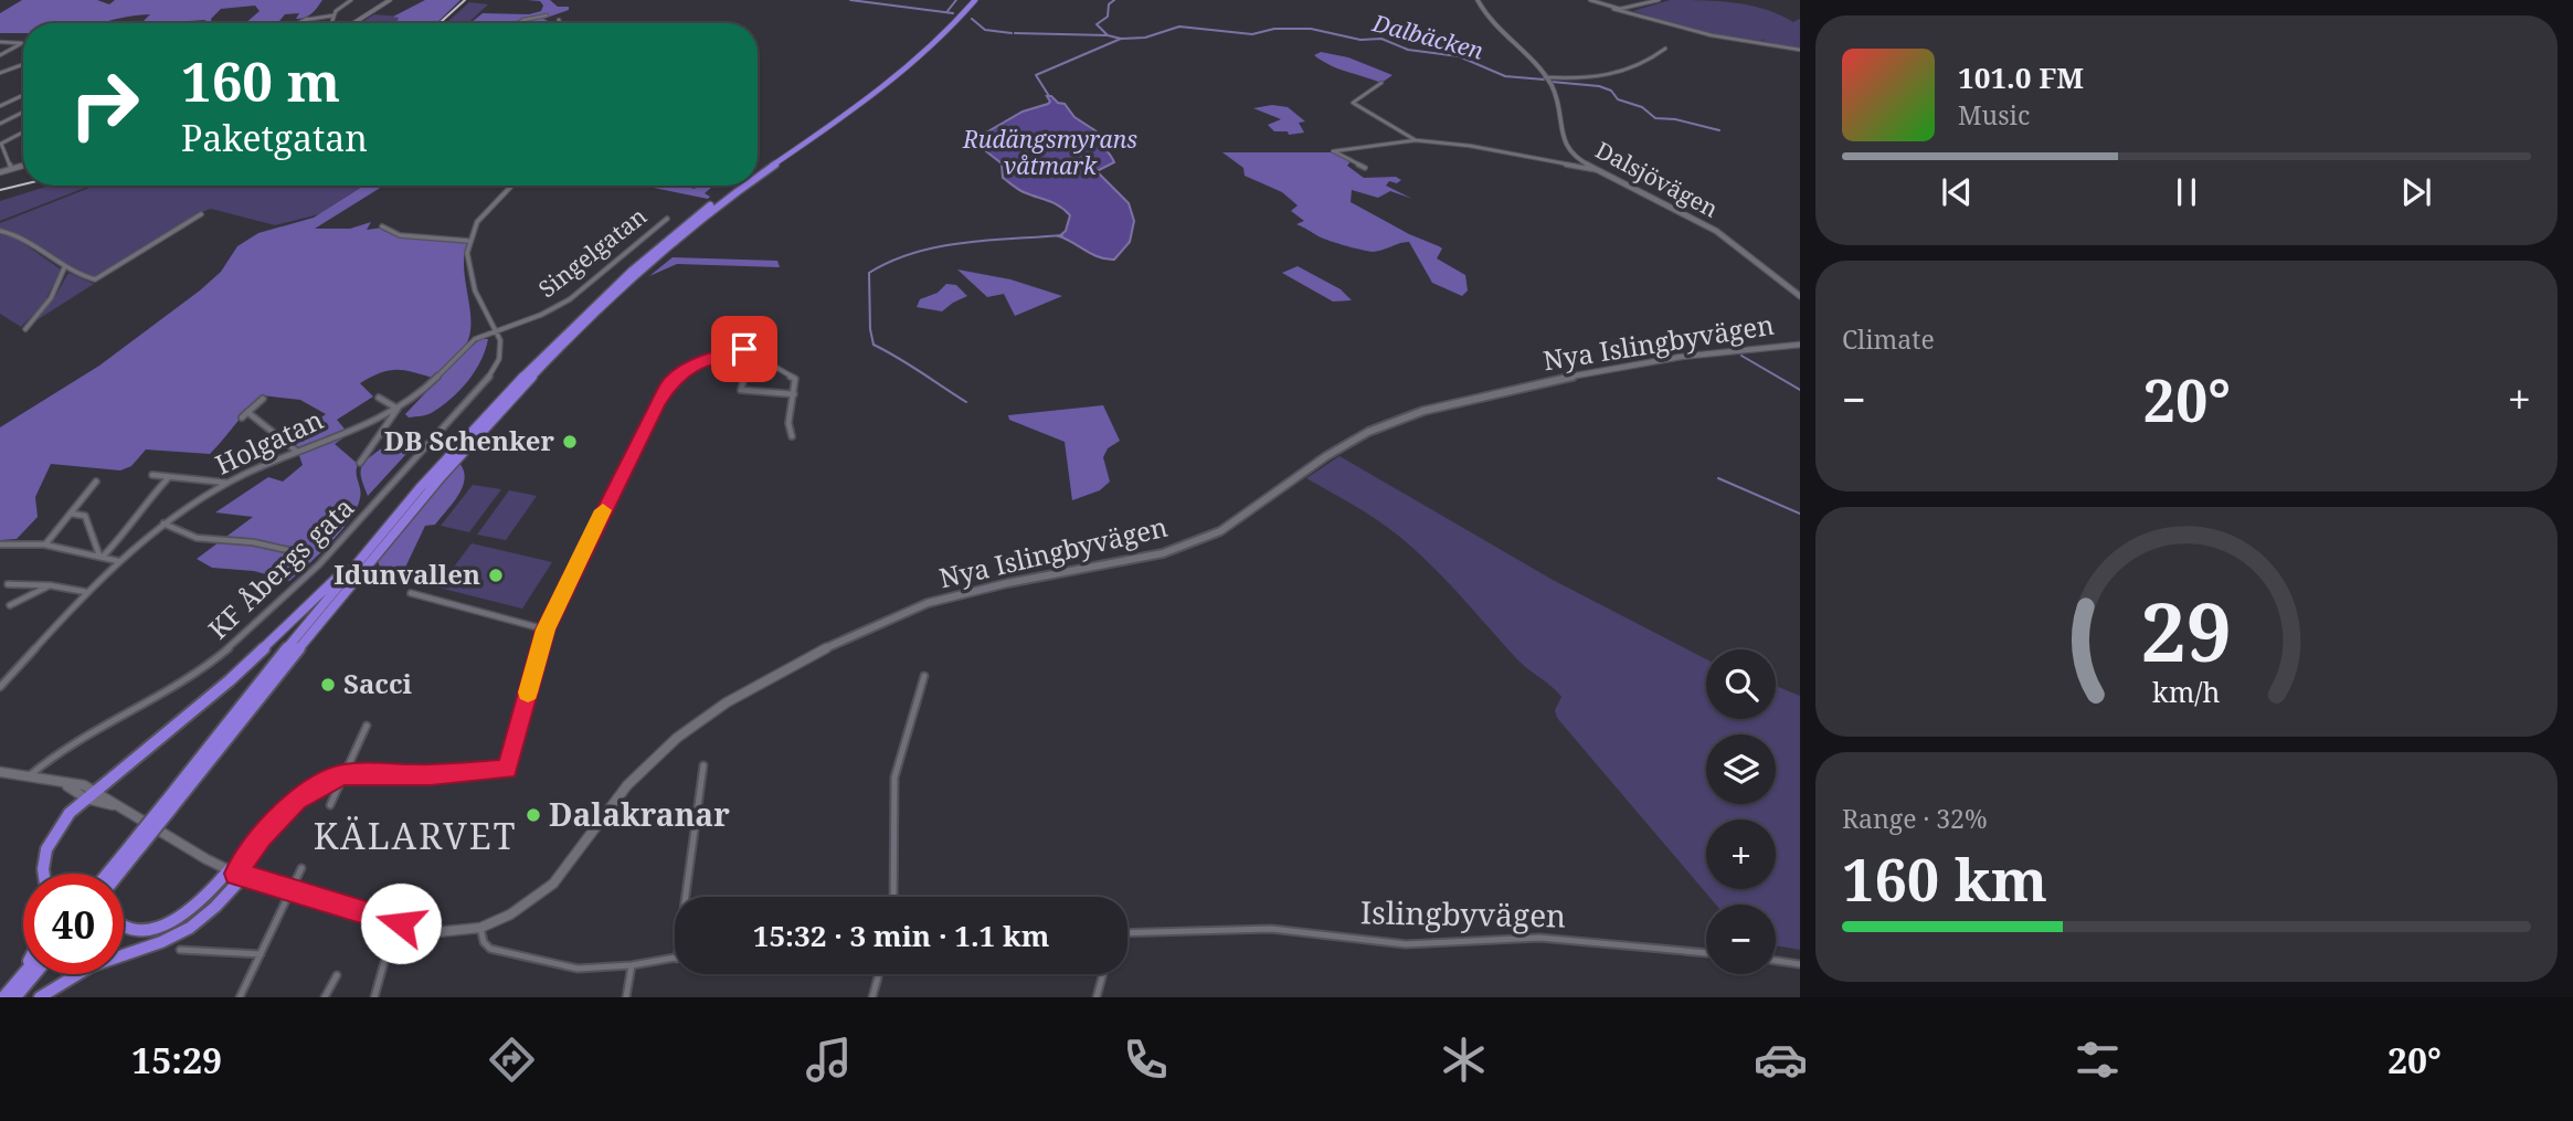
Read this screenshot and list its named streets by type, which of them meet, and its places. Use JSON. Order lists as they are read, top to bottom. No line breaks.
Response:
{"streets":{"street":["Dalsjövägen","Singelgatan","Nya Islingbyvägen","Holgatan","KF Åbergs gata","Islingbyvägen"]},"crossings":[["Singelgatan","Holgatan"],["Singelgatan","KF Åbergs gata"],["Holgatan","KF Åbergs gata"]],"districts":["KÄLARVET"],"water":["Dalbäcken","Rudängsmyrans våtmark"],"places":["DB Schenker","Idunvallen","Sacci","Dalakranar"],"page":{"turn":["160 m","Paketgatan"],"song":["101.0 FM","Music"],"tile":["Climate",["Range · 32%","160 km"]],"heat":["−","20°","+"],"map_buttons":["+","−"],"limit":"40","trip":"15:32 · 3 min · 1.1 km","tabs":["15:29","20°"],"gauge":["29","km/h"]}}
